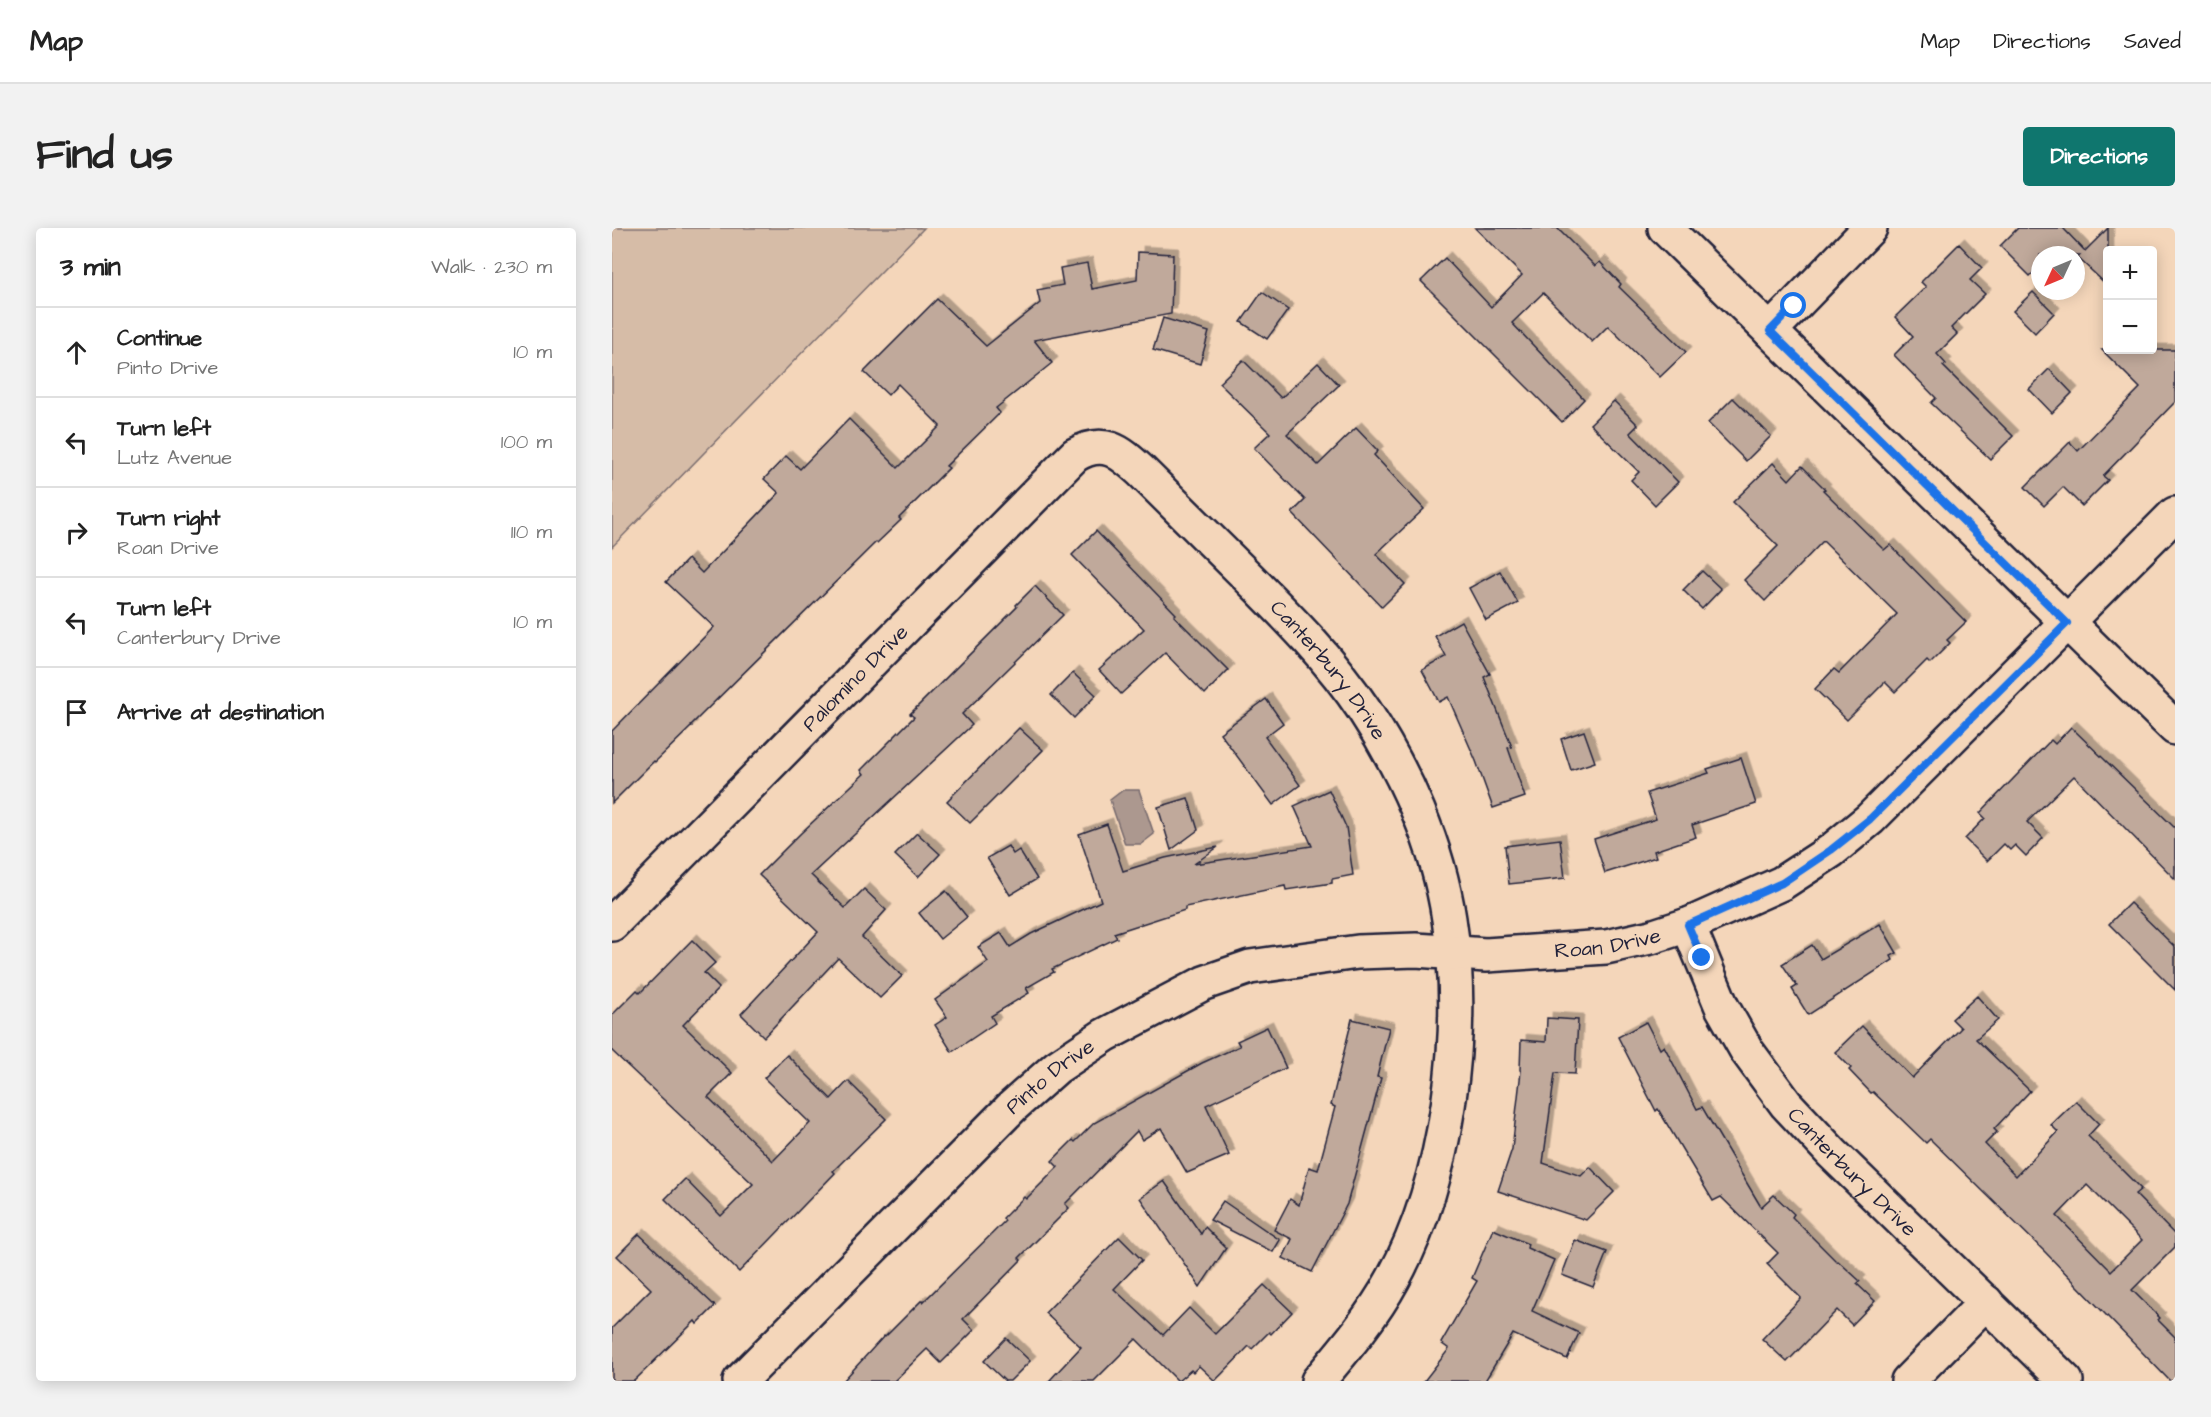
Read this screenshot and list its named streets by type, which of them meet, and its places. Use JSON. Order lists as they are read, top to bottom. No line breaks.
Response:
{"streets":{"street":["Canterbury Drive","Palomino Drive","Roan Drive","Pinto Drive"]},"crossings":[["Canterbury Drive","Palomino Drive"],["Canterbury Drive","Roan Drive"],["Canterbury Drive","Pinto Drive"],["Roan Drive","Pinto Drive"]],"north":"bottom left","page":{"header":"Map","nav":["Map","Directions","Saved"],"title":"Find us","buttons":"Directions","heading":["3 min","Walk · 230 m"],"map_buttons":["+","−"],"list":[["Continue","Pinto Drive","10 m"],["Turn left","Lutz Avenue","100 m"],["Turn right","Roan Drive","110 m"],["Turn left","Canterbury Drive","10 m"],"Arrive at destination"]}}
